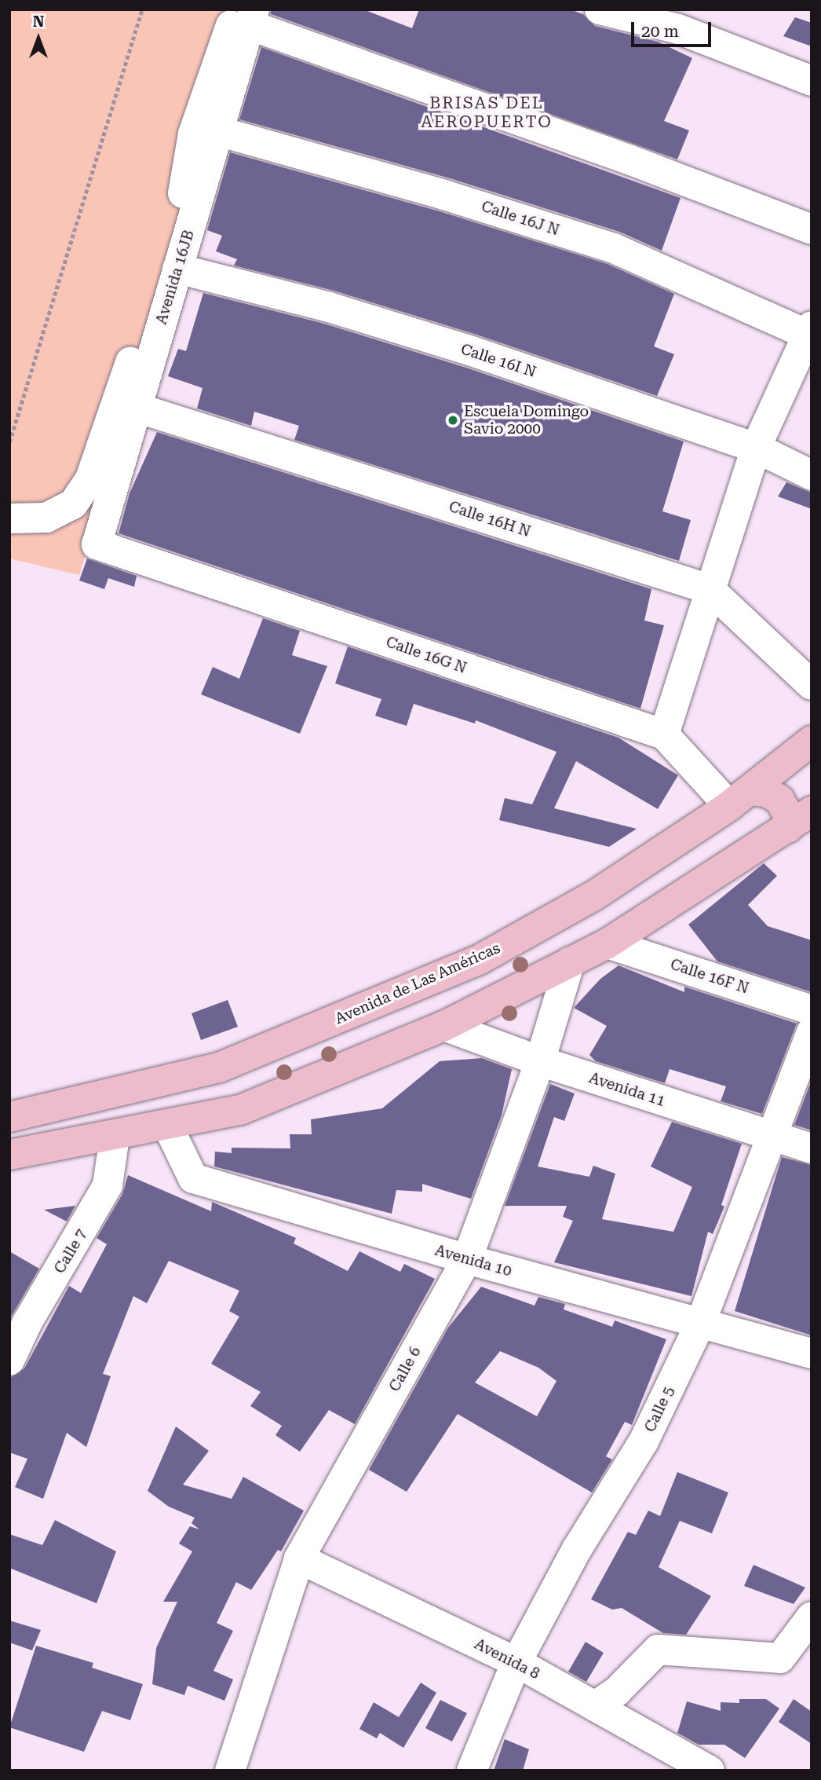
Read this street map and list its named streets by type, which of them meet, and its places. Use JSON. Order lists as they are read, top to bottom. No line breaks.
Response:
{"streets":{"main road":["Avenida de Las Américas"],"street":["Calle 16J N","Avenida 16JB","Calle 16I N","Calle 16H N","Calle 16G N","Calle 16F N","Avenida 11","Calle 7","Avenida 10","Calle 6","Calle 5","Avenida 8"]},"crossings":[["Calle 16J N","Avenida 16JB"],["Avenida 16JB","Calle 16I N"],["Avenida 16JB","Calle 16H N"],["Avenida 16JB","Calle 16G N"],["Calle 16G N","Avenida de Las Américas"],["Avenida 11","Calle 6"],["Avenida 11","Calle 5"],["Avenida 10","Calle 6"],["Avenida 10","Calle 5"],["Calle 6","Avenida 8"],["Calle 5","Avenida 8"]],"districts":["BRISAS DEL AEROPUERTO"],"places":["Escuela Domingo Savio 2000"],"scale_bar":"20 m","north":"top"}
